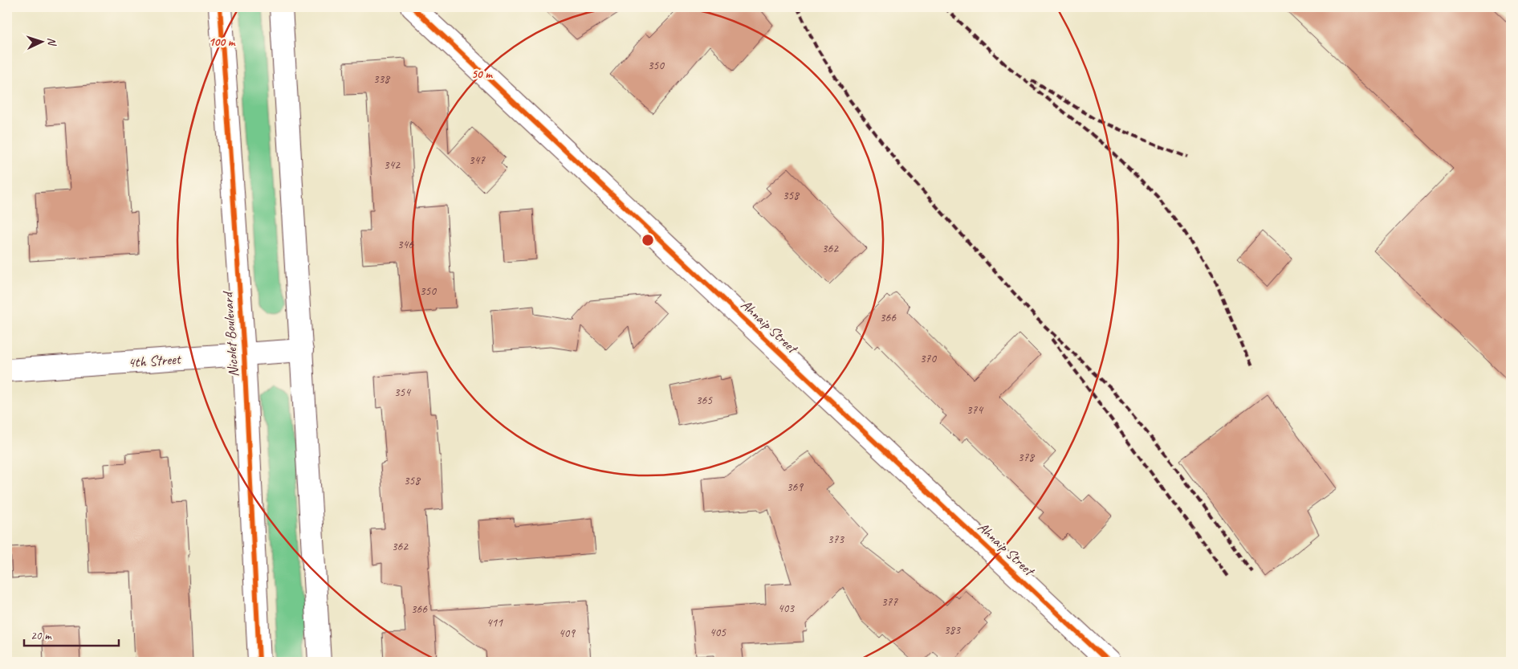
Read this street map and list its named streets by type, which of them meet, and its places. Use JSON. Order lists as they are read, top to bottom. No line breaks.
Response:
{"streets":{"street":["Ahnaip Street","Nicolet Boulevard","4th Street"]},"crossings":[["Nicolet Boulevard","4th Street"]],"house_numbers":["350","338","347","342","358","346","362","350","366","370","354","365","374","378","358","369","373","362","377","403","366","411","383","405","409"],"scale_bar":"20 m","north":"right","rings":["100 m","50 m"]}
